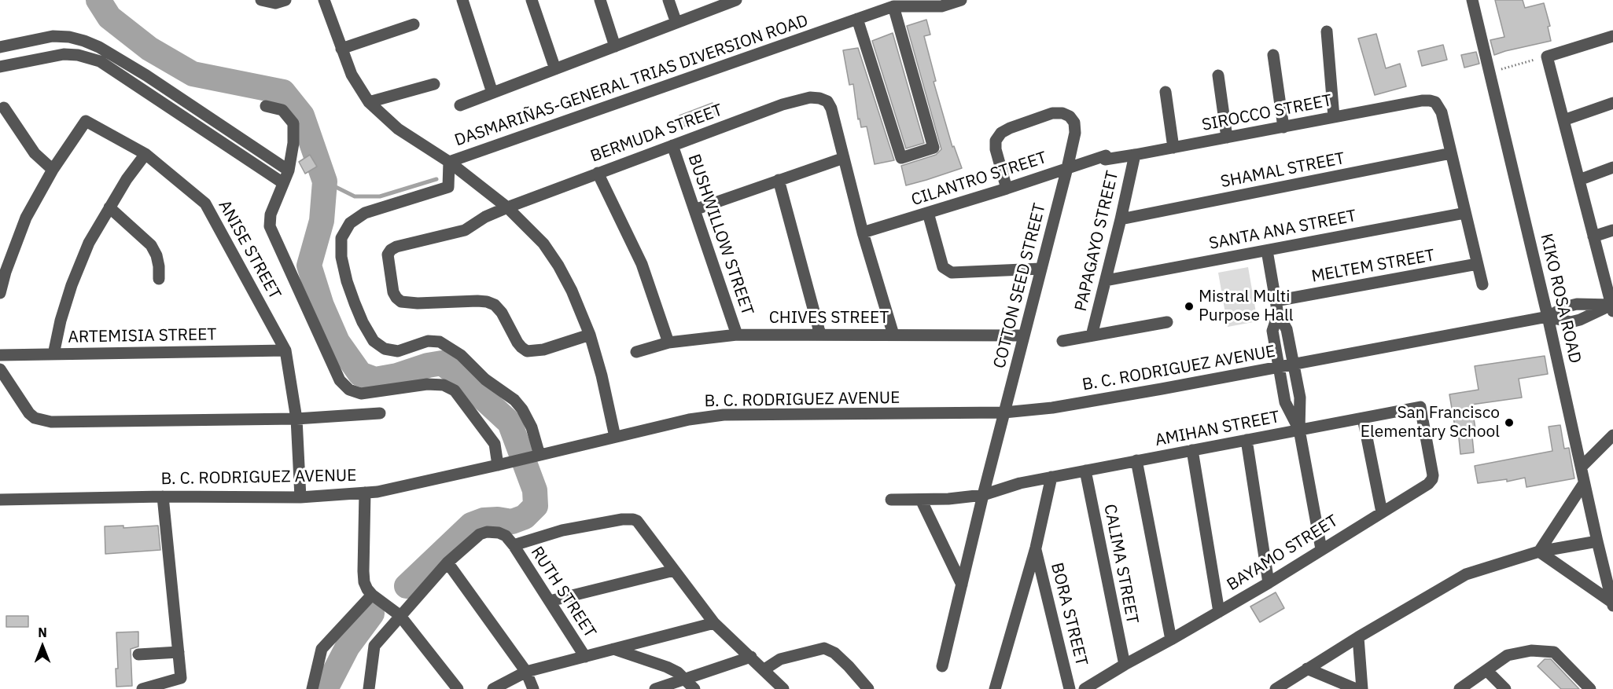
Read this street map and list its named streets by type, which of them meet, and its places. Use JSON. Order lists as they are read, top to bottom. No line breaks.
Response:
{"streets":{"street":["DASMARIÑAS-GENERAL TRIAS DIVERSION ROAD","SIROCCO STREET","BERMUDA STREET","SHAMAL STREET","CILANTRO STREET","SANTA ANA STREET","BUSHWILLOW STREET","PAPAGAYO STREET","ANISE STREET","MELTEM STREET","COTTON SEED STREET","KIKO ROSA ROAD","CHIVES STREET","ARTEMISIA STREET","B. C. RODRIGUEZ AVENUE","AMIHAN STREET","BAYAMO STREET","CALIMA STREET","RUTH STREET","BORA STREET"]},"crossings":[["SIROCCO STREET","SHAMAL STREET"],["SIROCCO STREET","CILANTRO STREET"],["SIROCCO STREET","PAPAGAYO STREET"],["BERMUDA STREET","BUSHWILLOW STREET"],["SHAMAL STREET","PAPAGAYO STREET"],["CILANTRO STREET","COTTON SEED STREET"],["SANTA ANA STREET","PAPAGAYO STREET"],["BUSHWILLOW STREET","CHIVES STREET"],["ANISE STREET","ARTEMISIA STREET"],["ANISE STREET","B. C. RODRIGUEZ AVENUE"],["COTTON SEED STREET","CHIVES STREET"],["COTTON SEED STREET","B. C. RODRIGUEZ AVENUE"],["COTTON SEED STREET","AMIHAN STREET"],["KIKO ROSA ROAD","B. C. RODRIGUEZ AVENUE"],["AMIHAN STREET","BAYAMO STREET"],["AMIHAN STREET","CALIMA STREET"],["BAYAMO STREET","CALIMA STREET"]],"places":["Mistral Multi Purpose Hall","San Francisco Elementary School"],"north":"top"}
